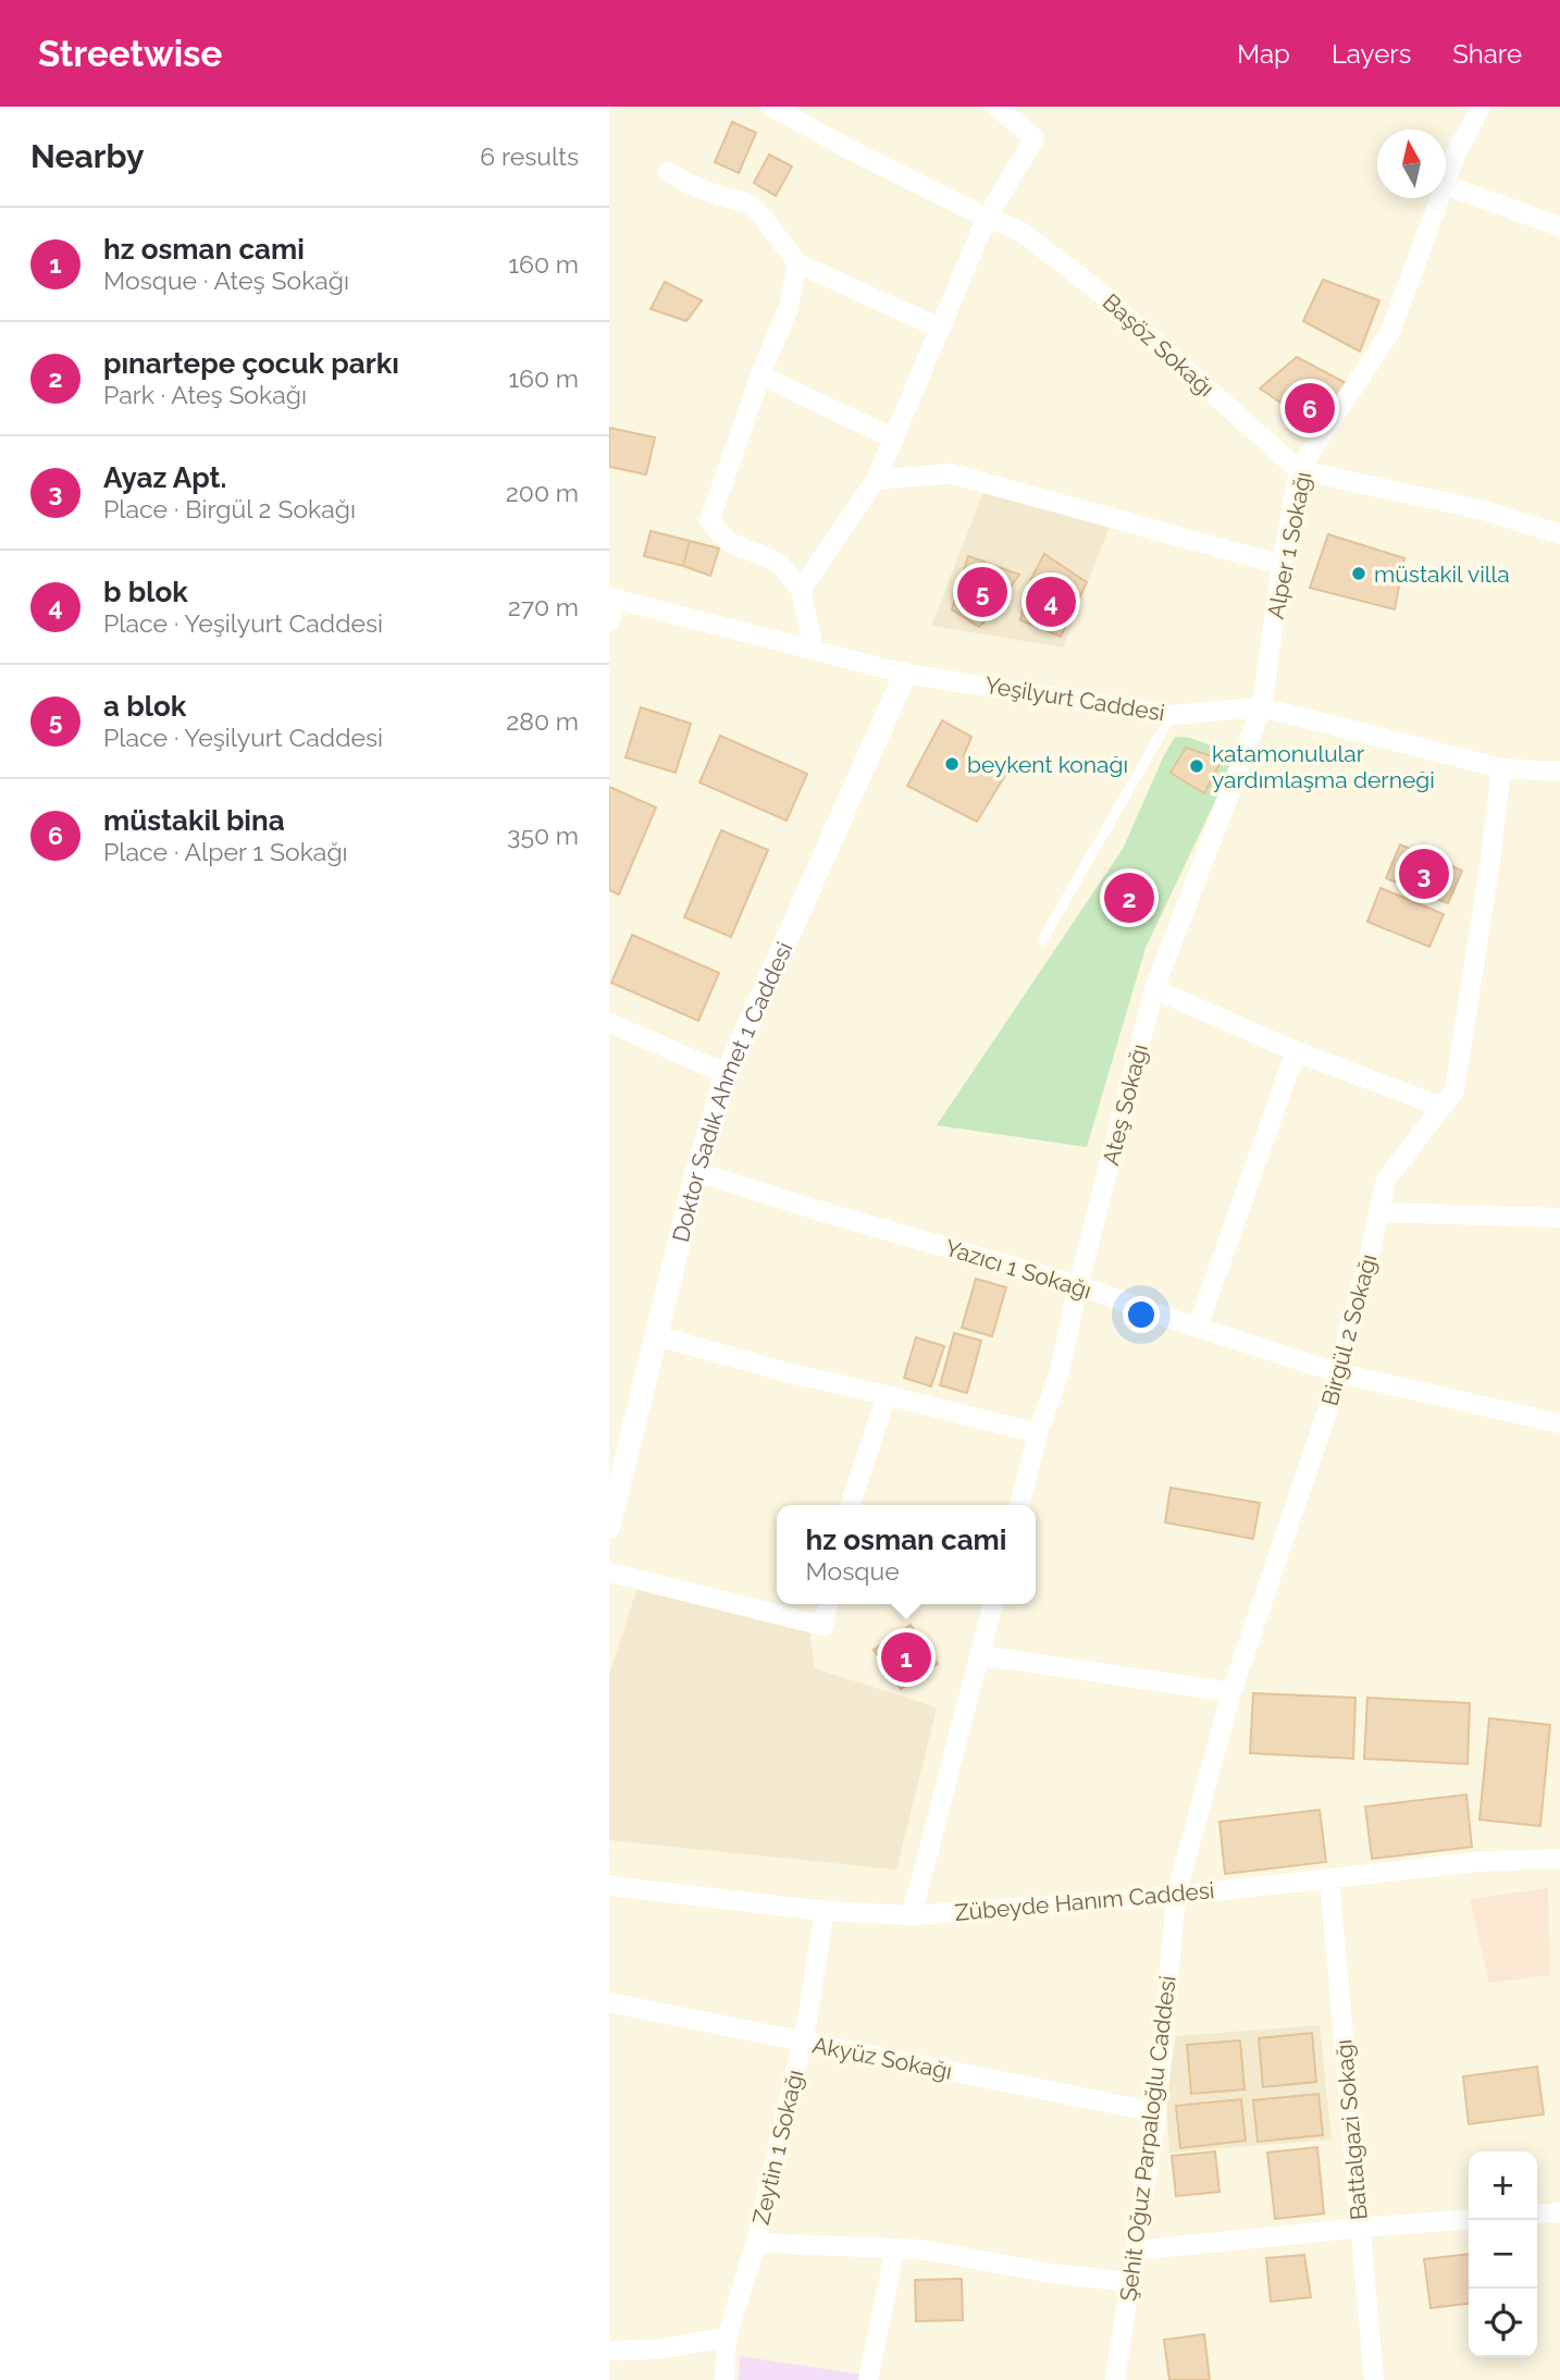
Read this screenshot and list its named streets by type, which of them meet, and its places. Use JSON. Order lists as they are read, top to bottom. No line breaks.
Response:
{"streets":{"street":["Başöz Sokağı","Alper 1 Sokağı","Yeşilyurt Caddesi","Doktor Sadık Ahmet 1 Caddesi","Ateş Sokağı","Yazıcı 1 Sokağı","Birgül 2 Sokağı","Zübeyde Hanım Caddesi","Akyüz Sokağı","Battalgazi Sokağı","Şehit Oğuz Parpaloğlu Caddesi","Zeytin 1 Sokağı"]},"crossings":[["Başöz Sokağı","Alper 1 Sokağı"],["Alper 1 Sokağı","Yeşilyurt Caddesi"],["Alper 1 Sokağı","Ateş Sokağı"],["Yeşilyurt Caddesi","Doktor Sadık Ahmet 1 Caddesi"],["Yeşilyurt Caddesi","Ateş Sokağı"],["Yeşilyurt Caddesi","Birgül 2 Sokağı"],["Doktor Sadık Ahmet 1 Caddesi","Yazıcı 1 Sokağı"],["Ateş Sokağı","Yazıcı 1 Sokağı"],["Yazıcı 1 Sokağı","Birgül 2 Sokağı"],["Birgül 2 Sokağı","Zübeyde Hanım Caddesi"],["Birgül 2 Sokağı","Şehit Oğuz Parpaloğlu Caddesi"],["Zübeyde Hanım Caddesi","Battalgazi Sokağı"],["Zübeyde Hanım Caddesi","Şehit Oğuz Parpaloğlu Caddesi"],["Zübeyde Hanım Caddesi","Zeytin 1 Sokağı"],["Akyüz Sokağı","Şehit Oğuz Parpaloğlu Caddesi"],["Akyüz Sokağı","Zeytin 1 Sokağı"]],"places":["müstakil villa","beykent konağı","katamonulular yardımlaşma derneği"],"north":"top","page":{"header":"Streetwise","nav":["Map","Layers","Share"],"heading":["Nearby","6 results"],"list":[{"mark":"1","name":"hz osman cami","note":"Mosque · Ateş Sokağı","value":"160 m"},{"mark":"2","name":"pınartepe çocuk parkı","note":"Park · Ateş Sokağı","value":"160 m"},{"mark":"3","name":"Ayaz Apt.","note":"Place · Birgül 2 Sokağı","value":"200 m"},{"mark":"4","name":"b blok","note":"Place · Yeşilyurt Caddesi","value":"270 m"},{"mark":"5","name":"a blok","note":"Place · Yeşilyurt Caddesi","value":"280 m"},{"mark":"6","name":"müstakil bina","note":"Place · Alper 1 Sokağı","value":"350 m"}],"pins":["6","5","4","3","2","1"],"popup":["hz osman cami","Mosque"],"map_buttons":["+","−"]}}
